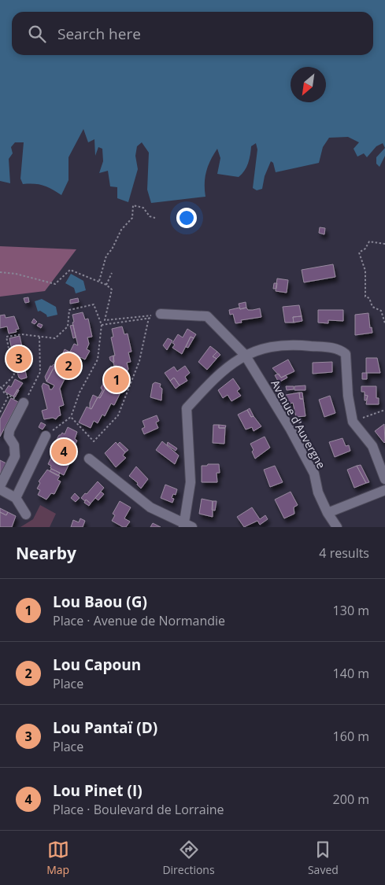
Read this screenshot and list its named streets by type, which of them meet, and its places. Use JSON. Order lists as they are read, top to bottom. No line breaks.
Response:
{"streets":{"street":["Avenue d'Auvergne"]},"north":"bottom left","page":{"search":"Search here","pins":["3","2","1","4"],"heading":["Nearby","4 results"],"list":[{"mark":"1","name":"Lou Baou (G)","note":"Place · Avenue de Normandie","value":"130 m"},{"mark":"2","name":"Lou Capoun","note":"Place","value":"140 m"},{"mark":"3","name":"Lou Pantaï (D)","note":"Place","value":"160 m"},{"mark":"4","name":"Lou Pinet (I)","note":"Place · Boulevard de Lorraine","value":"200 m"}],"nav":["Map","Directions","Saved"]}}
